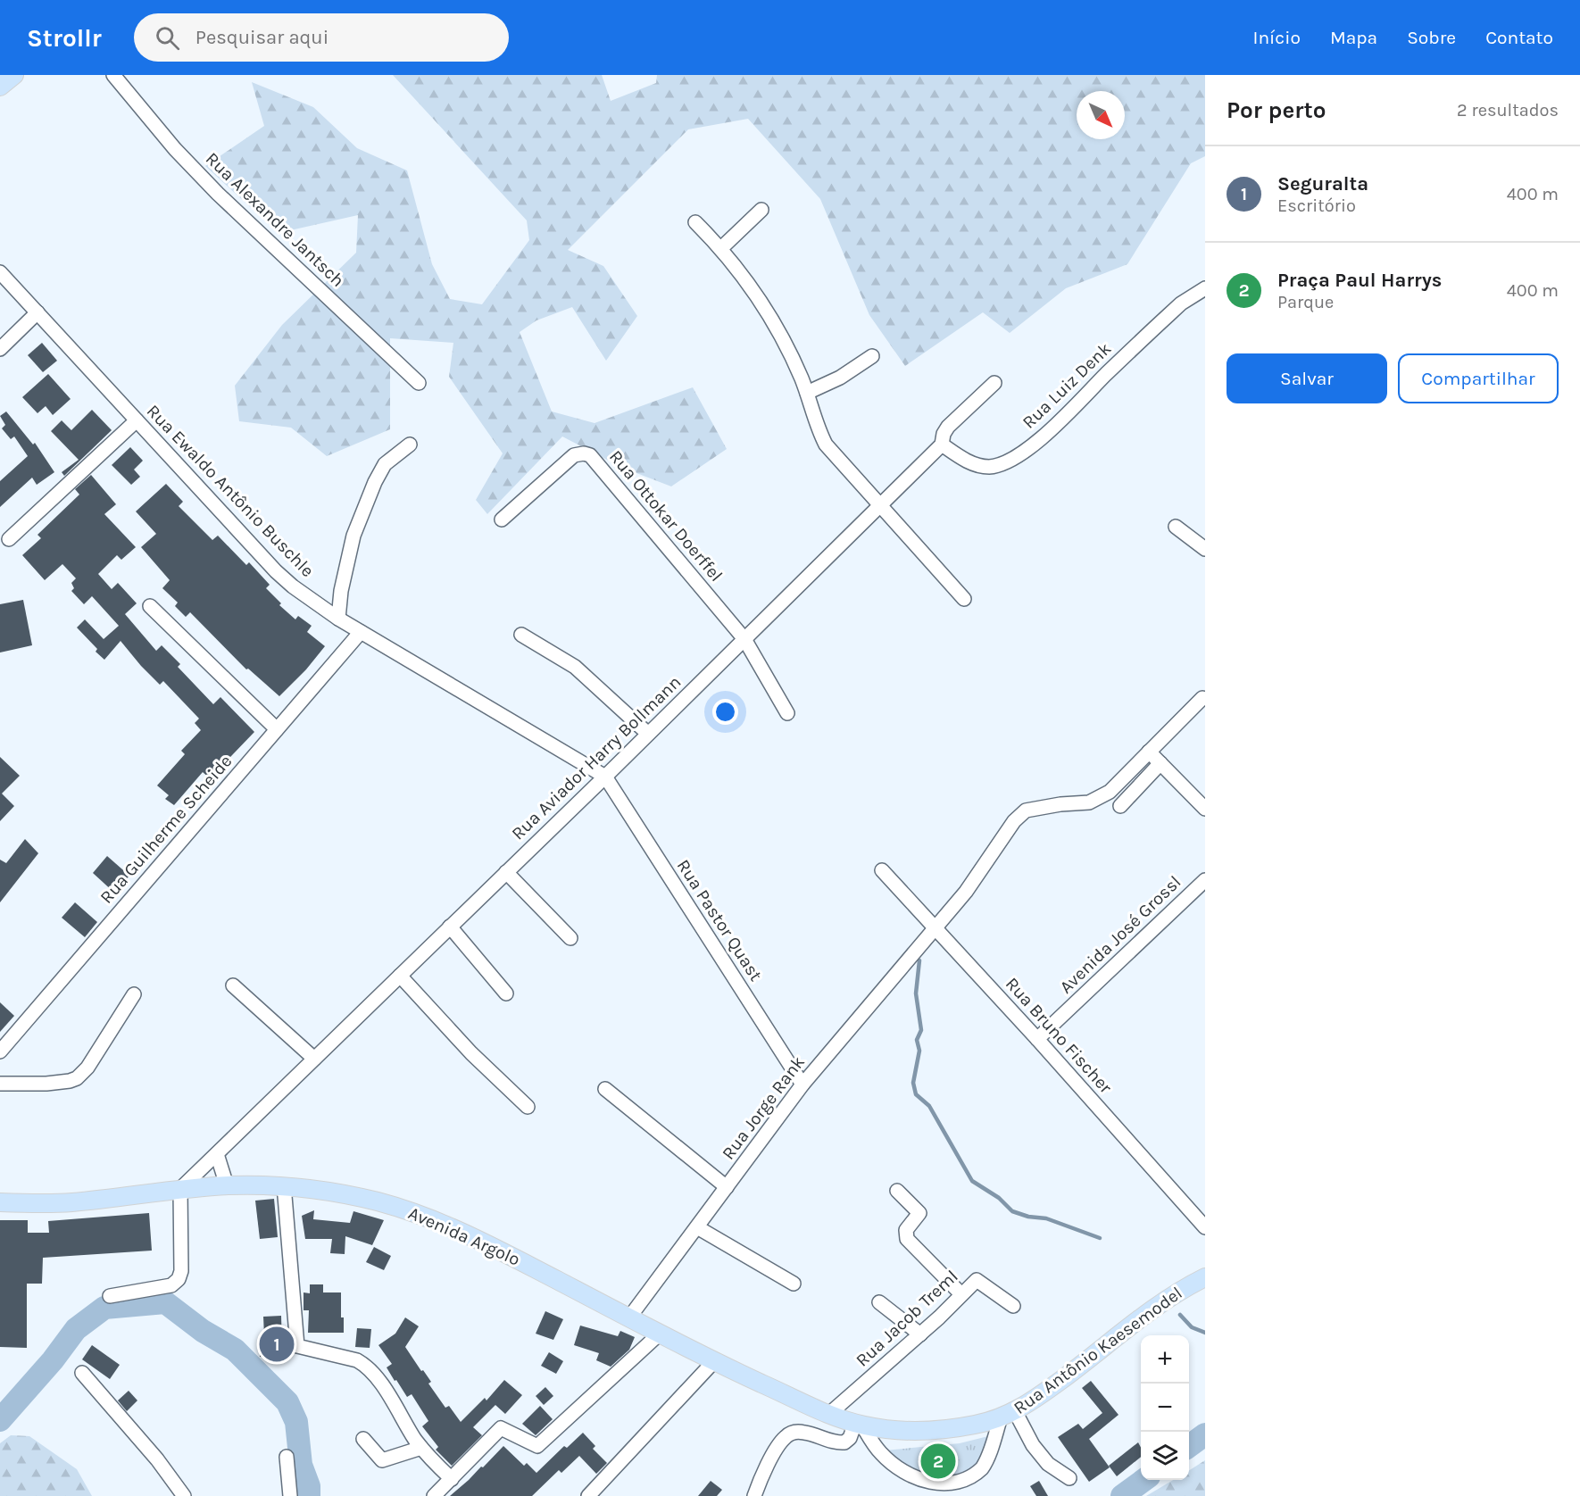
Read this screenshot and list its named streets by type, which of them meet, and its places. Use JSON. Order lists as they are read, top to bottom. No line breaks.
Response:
{"streets":{"main road":["Avenida Argolo","Rua Antônio Kaesemodel"],"street":["Rua Alexandre Jantsch","Rua Luiz Denk","Rua Ewaldo Antônio Buschle","Rua Ottokar Doerffel","Rua Aviador Harry Bollmann","Rua Guilherme Scheide","Rua Pastor Quast","Avenida José Grossl","Rua Bruno Fischer","Rua Jorge Rank","Rua Jacob Treml"]},"crossings":[["Rua Luiz Denk","Rua Aviador Harry Bollmann"],["Rua Ewaldo Antônio Buschle","Rua Aviador Harry Bollmann"],["Rua Ewaldo Antônio Buschle","Rua Guilherme Scheide"],["Rua Ewaldo Antônio Buschle","Rua Pastor Quast"],["Rua Ottokar Doerffel","Rua Aviador Harry Bollmann"],["Rua Aviador Harry Bollmann","Rua Pastor Quast"],["Rua Aviador Harry Bollmann","Avenida Argolo"],["Rua Pastor Quast","Rua Jorge Rank"],["Avenida José Grossl","Rua Bruno Fischer"],["Rua Bruno Fischer","Rua Jorge Rank"],["Rua Jorge Rank","Avenida Argolo"],["Avenida Argolo","Rua Jacob Treml"],["Avenida Argolo","Rua Antônio Kaesemodel"]],"north":"bottom right","page":{"header":"Strollr","search":"Pesquisar aqui","nav":["Início","Mapa","Sobre","Contato"],"heading":["Por perto","2 resultados"],"list":[{"mark":"1","name":"Seguralta","note":"Escritório","value":"400 m"},{"mark":"2","name":"Praça Paul Harrys","note":"Parque","value":"400 m"}],"buttons":["Salvar","Compartilhar"],"pins":["1","2"],"map_buttons":["+","−"]}}
